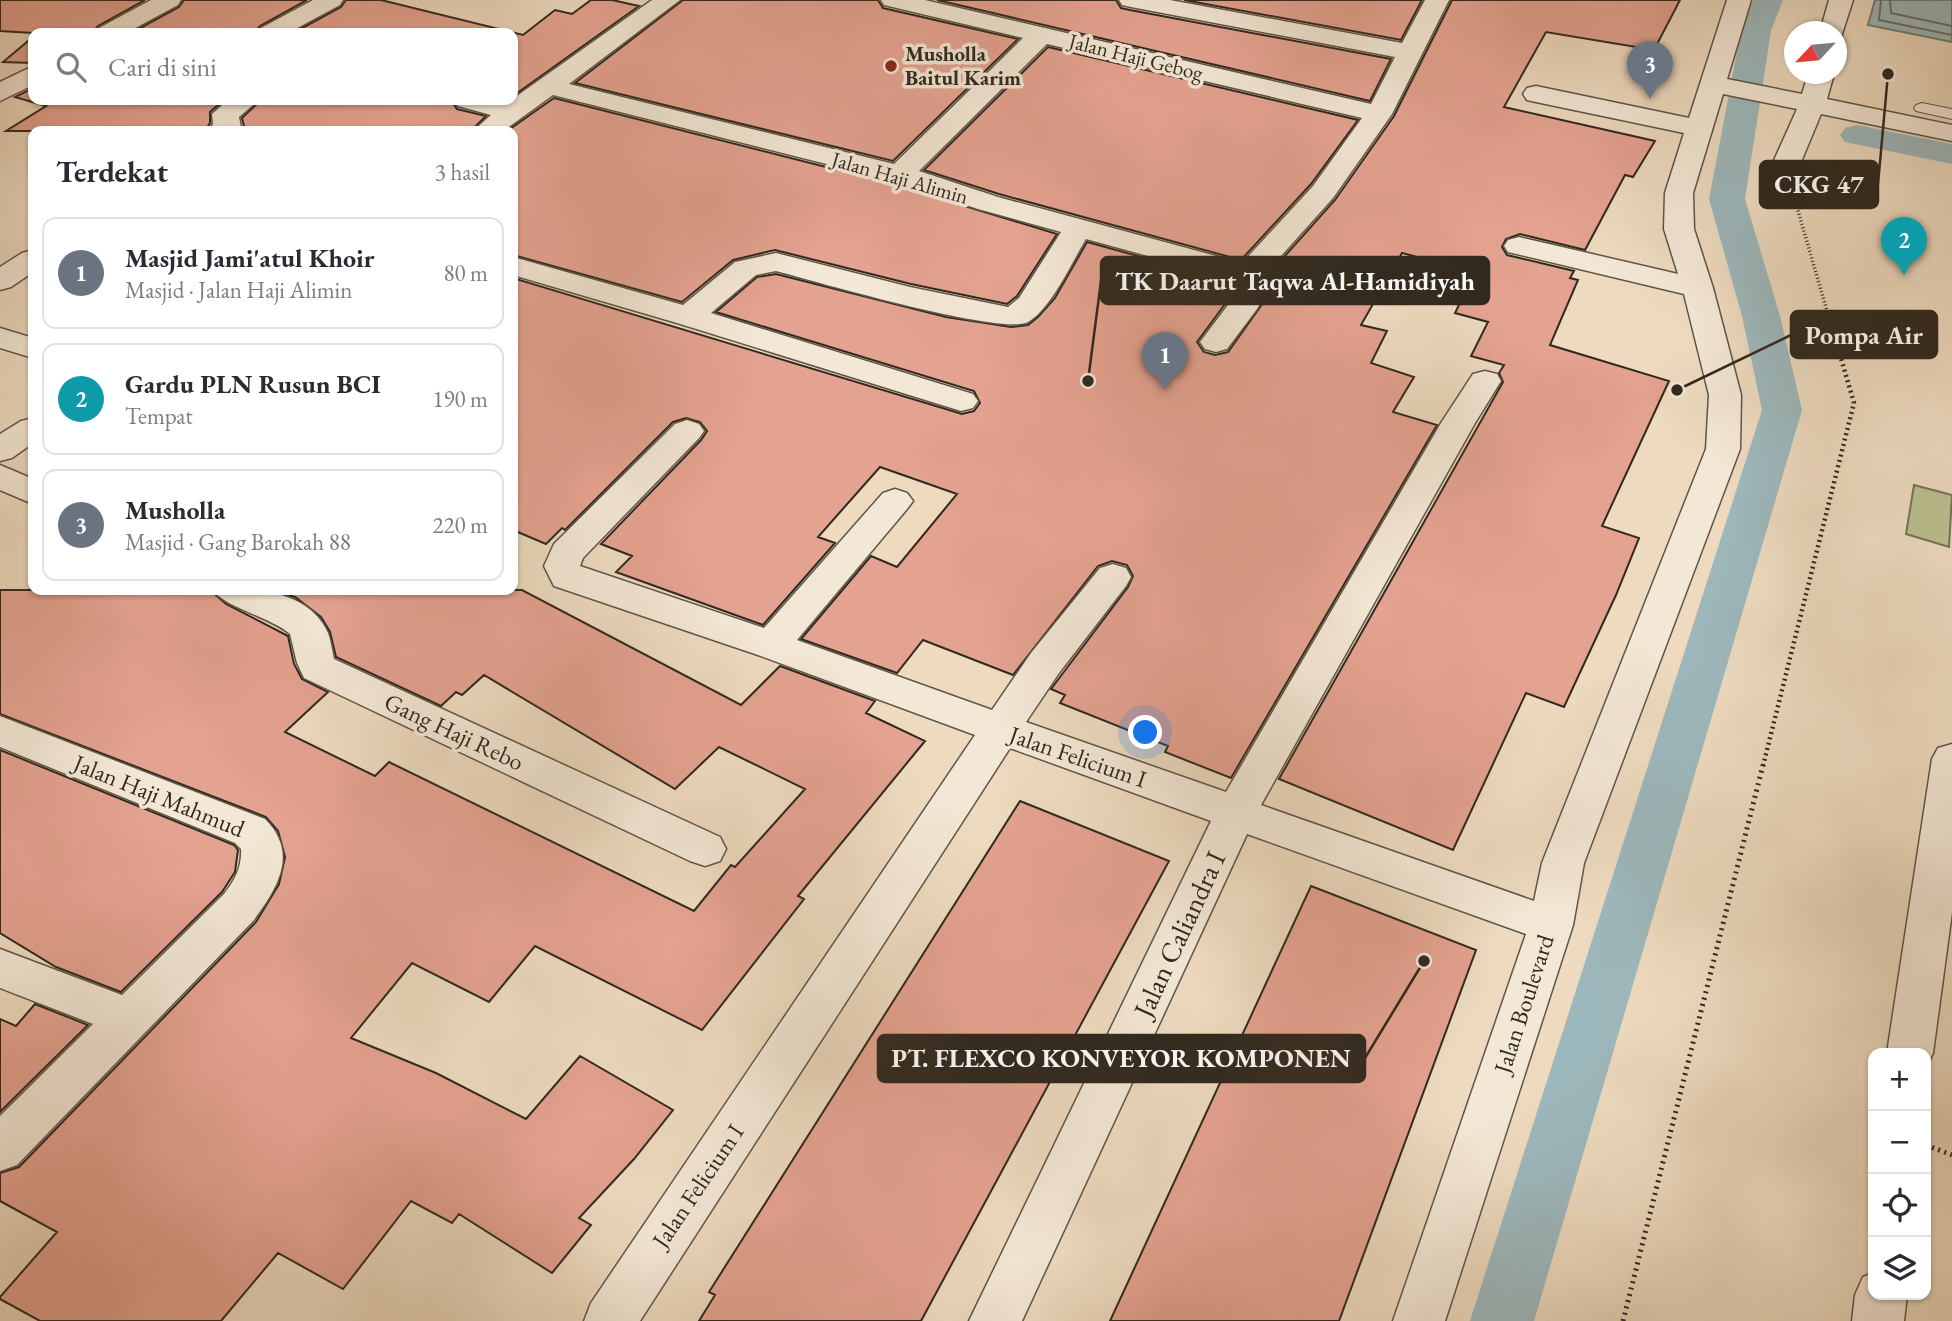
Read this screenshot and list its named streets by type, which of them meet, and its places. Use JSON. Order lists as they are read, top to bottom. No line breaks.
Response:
{"streets":{"street":["Jalan Haji Gebog","Jalan Haji Alimin","Gang Haji Rebo","Jalan Felicium I","Jalan Haji Mahmud","Jalan Caliandra I","Jalan Boulevard"]},"crossings":[["Jalan Felicium I","Jalan Caliandra I"],["Jalan Felicium I","Jalan Boulevard"],["Jalan Caliandra I","Jalan Boulevard"]],"places":["Musholla Baitul Karim","CKG 47","TK Daarut Taqwa Al-Hamidiyah","Pompa Air","PT. FLEXCO KONVEYOR KOMPONEN"],"north":"bottom left","page":{"search":"Cari di sini","pins":["3","2","1"],"heading":["Terdekat","3 hasil"],"list":[{"mark":"1","name":"Masjid Jami'atul Khoir","note":"Masjid · Jalan Haji Alimin","value":"80 m"},{"mark":"2","name":"Gardu PLN Rusun BCI","note":"Tempat","value":"190 m"},{"mark":"3","name":"Musholla","note":"Masjid · Gang Barokah 88","value":"220 m"}],"map_buttons":["+","−"]}}
